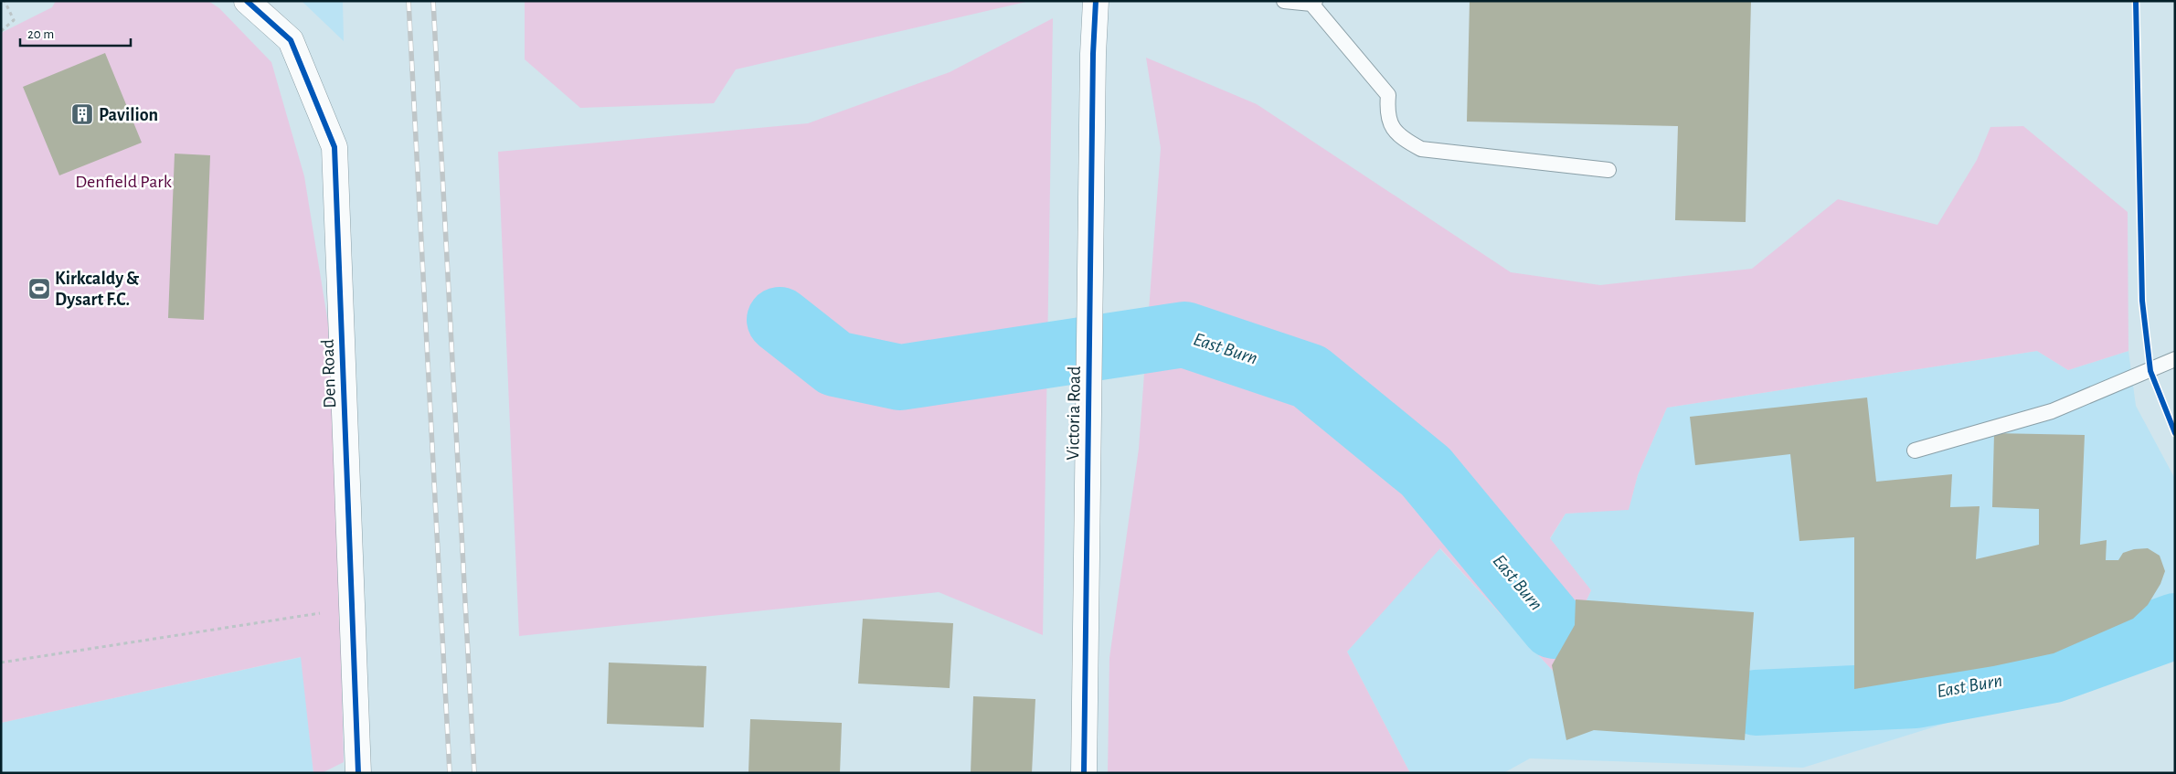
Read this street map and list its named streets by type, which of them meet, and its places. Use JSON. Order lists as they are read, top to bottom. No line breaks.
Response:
{"streets":{"street":["Den Road","Victoria Road"]},"water":["East Burn"],"parks":["Denfield Park"],"places":{"building":["Pavilion"],"sports":["Kirkcaldy & Dysart F.C."]},"scale_bar":"20 m"}
